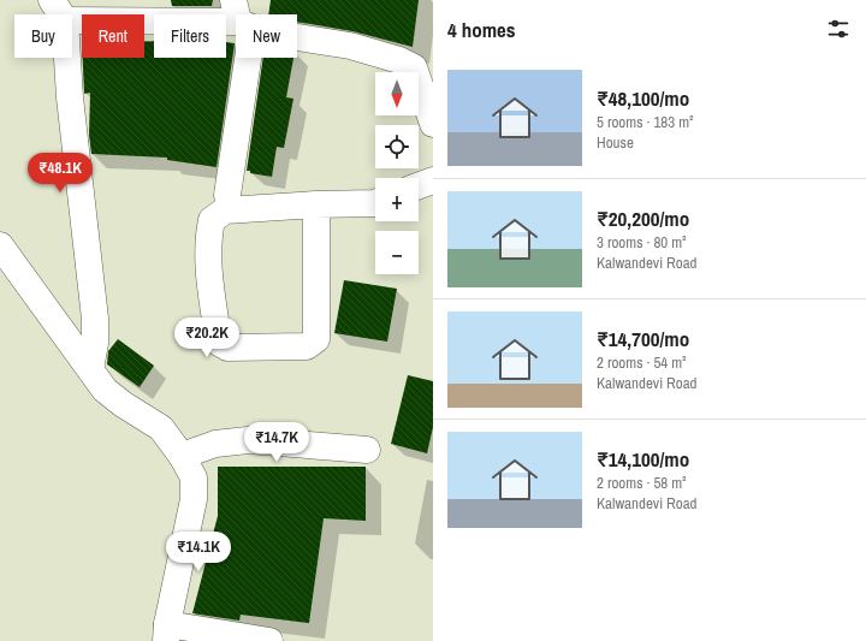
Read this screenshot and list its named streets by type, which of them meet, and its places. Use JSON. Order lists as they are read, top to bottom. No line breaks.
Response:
{"north":"bottom","page":{"heading":"4 homes","chip":["Buy","Rent","Filters","New"],"list":[{"name":"₹48,100/mo","note":"5 rooms · 183 m² · House"},{"name":"₹20,200/mo","note":"3 rooms · 80 m² · Kalwandevi Road"},{"name":"₹14,700/mo","note":"2 rooms · 54 m² · Kalwandevi Road"},{"name":"₹14,100/mo","note":"2 rooms · 58 m² · Kalwandevi Road"}],"map_buttons":["+","−"],"price":["₹48.1K","₹20.2K","₹14.7K","₹14.1K"]}}
